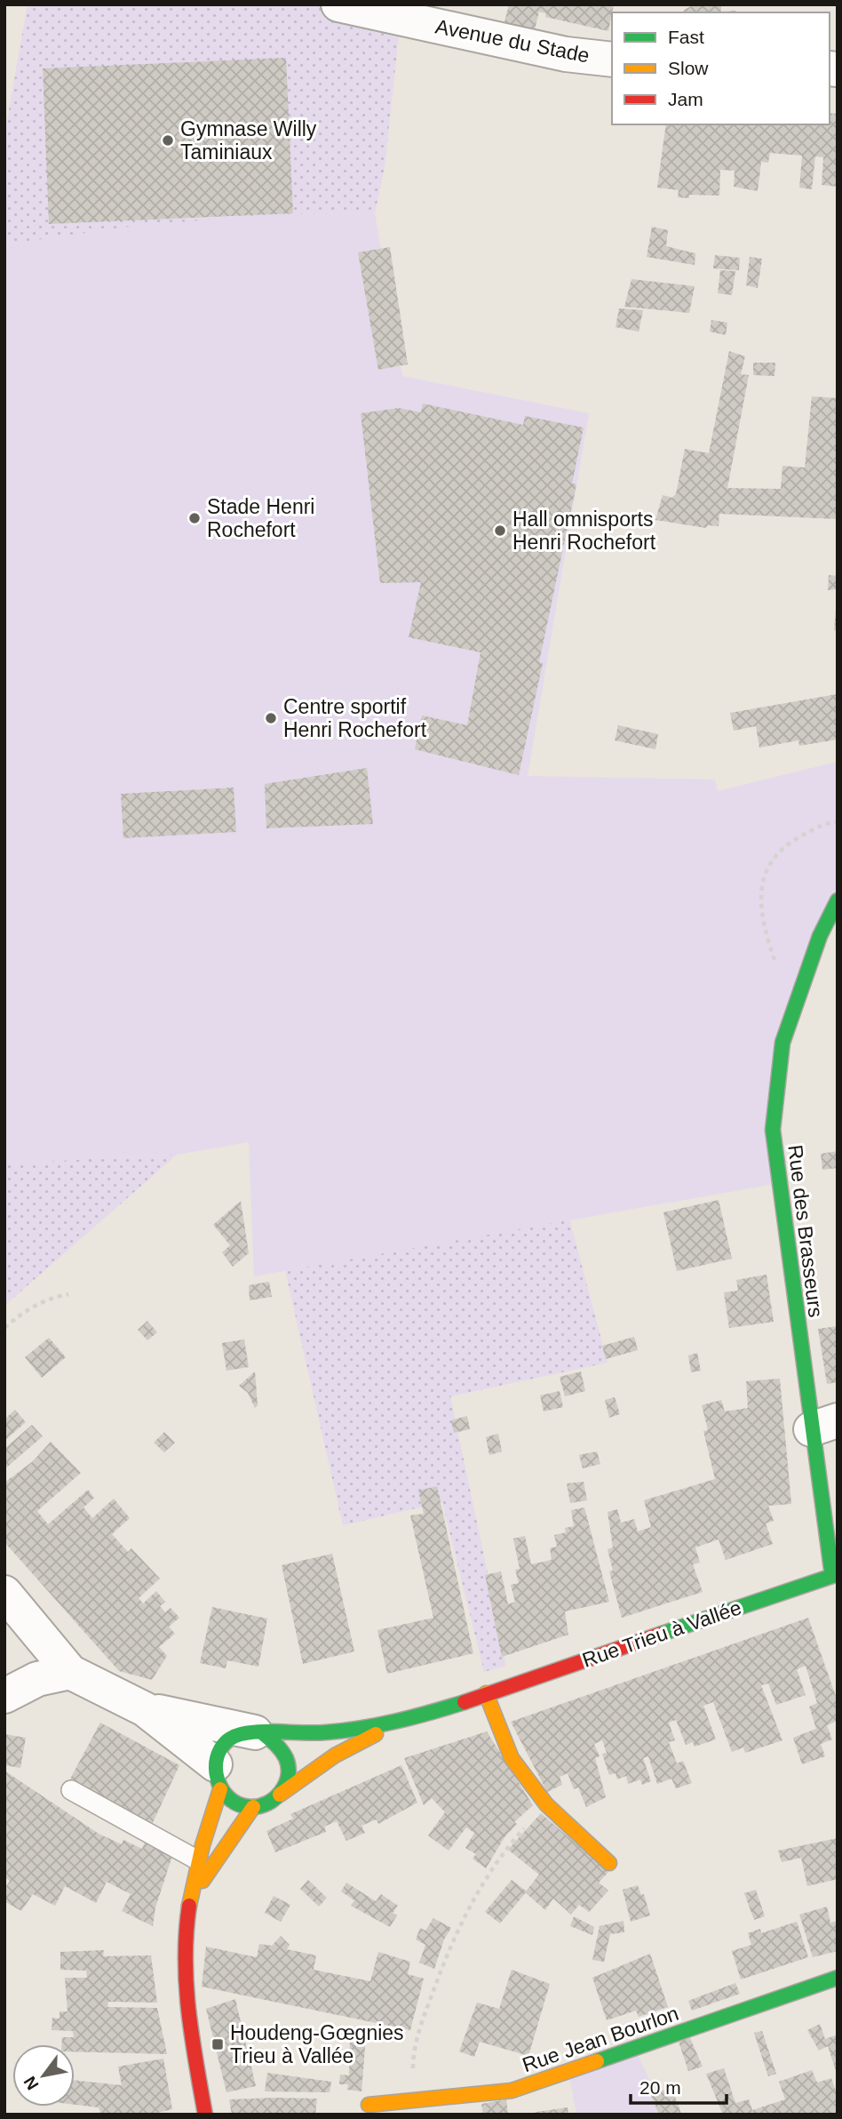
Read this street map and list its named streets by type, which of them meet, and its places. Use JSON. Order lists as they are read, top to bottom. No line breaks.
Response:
{"streets":{"street":["Avenue du Stade","Rue des Brasseurs","Rue Trieu à Vallée","Rue Jean Bourlon"]},"crossings":[["Rue des Brasseurs","Rue Trieu à Vallée"]],"places":{"other":["Gymnase Willy Taminiaux","Stade Henri Rochefort","Hall omnisports Henri Rochefort","Centre sportif Henri Rochefort"],"transit":["Houdeng-Gœgnies Trieu à Vallée"]},"legend":["Fast","Slow","Jam"],"scale_bar":"20 m","north":"bottom left"}
